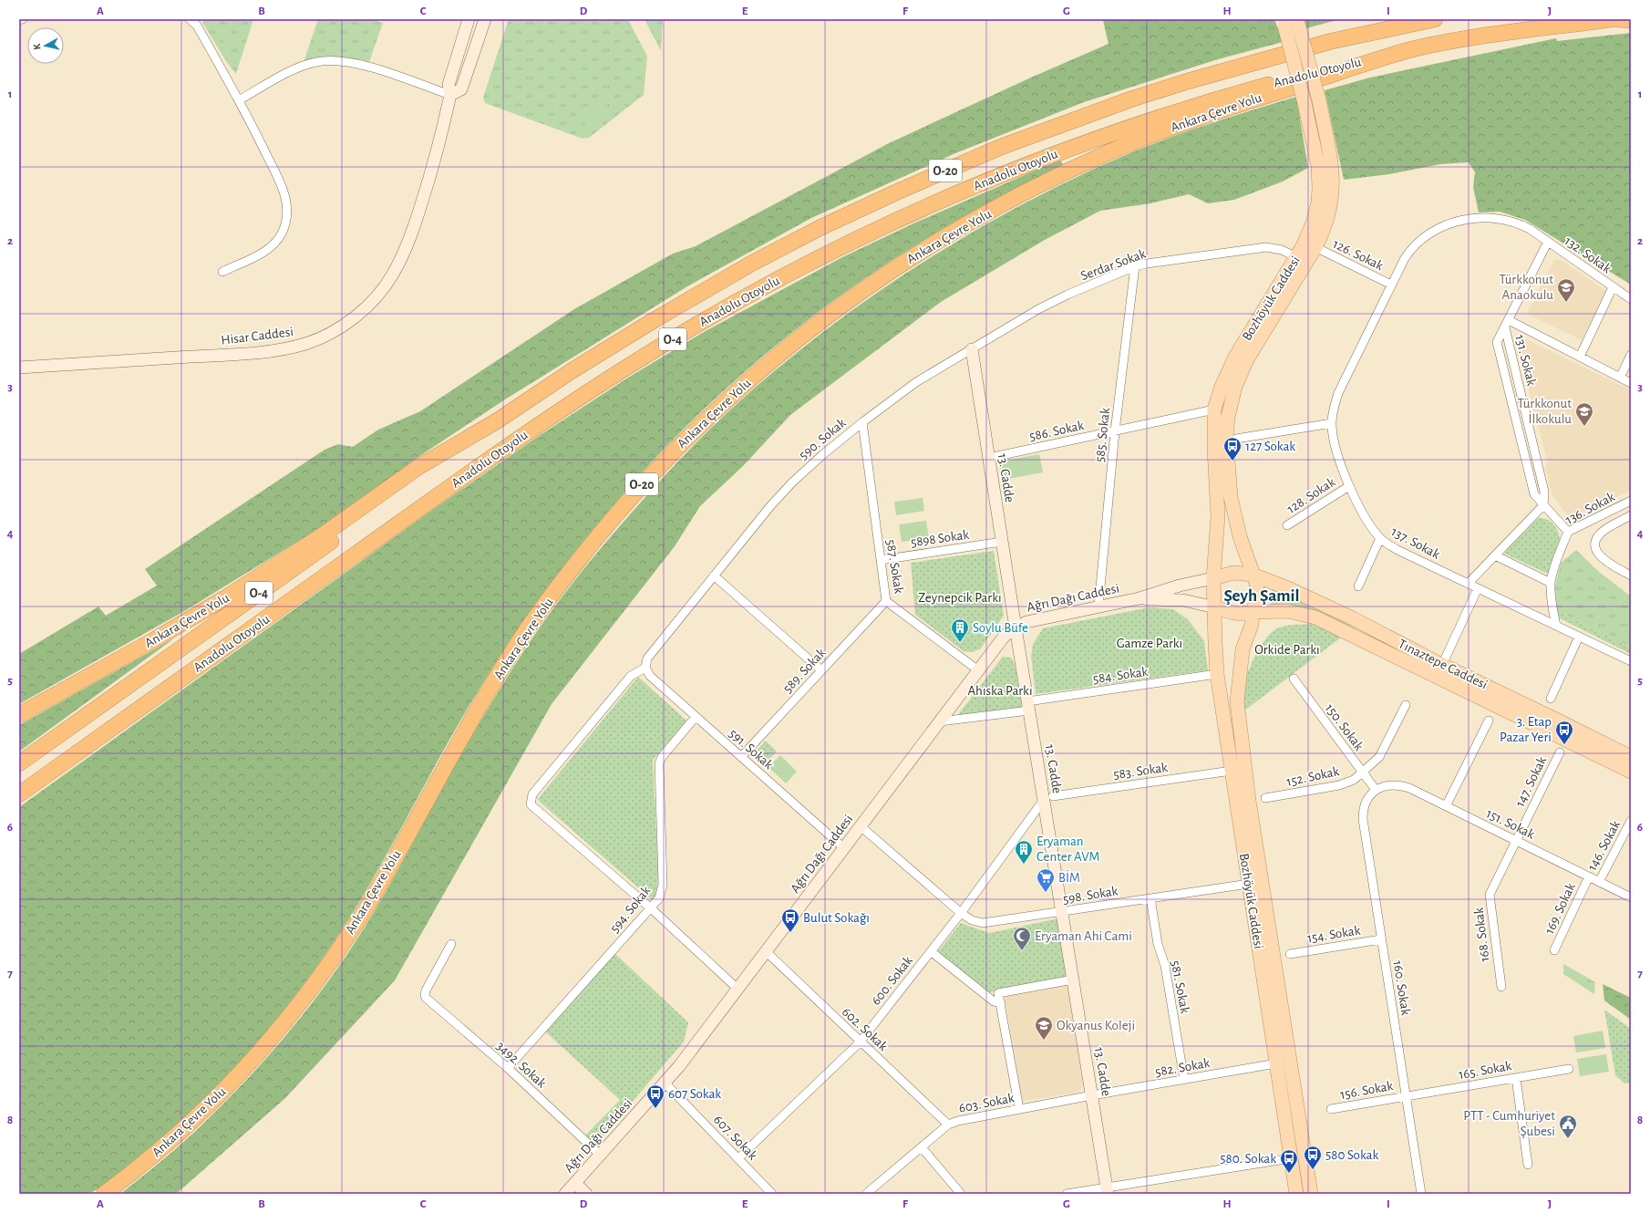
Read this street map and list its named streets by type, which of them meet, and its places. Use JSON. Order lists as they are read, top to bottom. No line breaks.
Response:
{"streets":{"highway":["Anadolu Otoyolu","Ankara Çevre Yolu","O-20","O-4"],"main road":["Bozhöyük Caddesi","Tınaztepe Caddesi"],"street":["126. Sokak","132. Sokak","Serdar Sokak","Hisar Caddesi","131. Sokak","586. Sokak","585. Sokak","590. Sokak","13. Cadde","128. Sokak","136. Sokak","5898 Sokak","137. Sokak","587. Sokak","Ağrı Dağı Caddesi","589. Sokak","584. Sokak","150. Sokak","591. Sokak","583. Sokak","152. Sokak","147. Sokak","151. Sokak","146. Sokak","598. Sokak","169. Sokak","594. Sokak","154. Sokak","168. Sokak","600. Sokak","581. Sokak","160. Sokak","602. Sokak","3492. Sokak","582. Sokak","165. Sokak","156. Sokak","603. Sokak","607. Sokak"]},"crossings":[["Anadolu Otoyolu","Ankara Çevre Yolu"],["126. Sokak","132. Sokak"],["126. Sokak","Bozhöyük Caddesi"],["126. Sokak","137. Sokak"],["132. Sokak","131. Sokak"],["132. Sokak","137. Sokak"],["Serdar Sokak","Bozhöyük Caddesi"],["Serdar Sokak","585. Sokak"],["Serdar Sokak","590. Sokak"],["Serdar Sokak","13. Cadde"],["Bozhöyük Caddesi","586. Sokak"],["Bozhöyük Caddesi","Ağrı Dağı Caddesi"],["Bozhöyük Caddesi","Tınaztepe Caddesi"],["Bozhöyük Caddesi","584. Sokak"],["Bozhöyük Caddesi","583. Sokak"],["Bozhöyük Caddesi","598. Sokak"],["Bozhöyük Caddesi","582. Sokak"],["131. Sokak","136. Sokak"],["586. Sokak","585. Sokak"],["586. Sokak","13. Cadde"],["585. Sokak","Ağrı Dağı Caddesi"],["590. Sokak","13. Cadde"],["590. Sokak","587. Sokak"],["590. Sokak","591. Sokak"],["13. Cadde","5898 Sokak"],["13. Cadde","Ağrı Dağı Caddesi"],["13. Cadde","584. Sokak"],["13. Cadde","583. Sokak"],["13. Cadde","598. Sokak"],["13. Cadde","600. Sokak"],["13. Cadde","582. Sokak"],["13. Cadde","603. Sokak"],["128. Sokak","137. Sokak"],["136. Sokak","137. Sokak"],["5898 Sokak","587. Sokak"],["587. Sokak","Ağrı Dağı Caddesi"],["587. Sokak","589. Sokak"],["Ağrı Dağı Caddesi","Tınaztepe Caddesi"],["Ağrı Dağı Caddesi","584. Sokak"],["Ağrı Dağı Caddesi","591. Sokak"],["Ağrı Dağı Caddesi","598. Sokak"],["Ağrı Dağı Caddesi","602. Sokak"],["Ağrı Dağı Caddesi","3492. Sokak"],["Ağrı Dağı Caddesi","607. Sokak"],["589. Sokak","591. Sokak"],["150. Sokak","152. Sokak"],["150. Sokak","151. Sokak"],["150. Sokak","160. Sokak"],["591. Sokak","594. Sokak"],["583. Sokak","600. Sokak"],["147. Sokak","151. Sokak"],["147. Sokak","168. Sokak"],["151. Sokak","146. Sokak"],["151. Sokak","169. Sokak"],["151. Sokak","168. Sokak"],["151. Sokak","160. Sokak"],["598. Sokak","600. Sokak"],["598. Sokak","581. Sokak"],["594. Sokak","3492. Sokak"],["154. Sokak","160. Sokak"],["600. Sokak","602. Sokak"],["600. Sokak","607. Sokak"],["581. Sokak","582. Sokak"],["160. Sokak","165. Sokak"],["160. Sokak","156. Sokak"],["602. Sokak","603. Sokak"],["582. Sokak","603. Sokak"],["165. Sokak","156. Sokak"]],"districts":["Şeyh Şamil"],"parks":["Zeynepcik Parkı","Gamze Parkı","Orkide Parkı","Ahıska Parkı"],"places":{"school or university":["Türkkonut Anaokulu","Türkkonut İlkokulu","Okyanus Koleji"],"bus stop":["127 Sokak","3. Etap Pazar Yeri","Bulut Sokağı","607 Sokak","580 Sokak","580. Sokak"],"building":["Soylu Büfe","Eryaman Center AVM"],"supermarket":["BİM"],"mosque":["Eryaman Ahi Cami"],"public building":["PTT - Cumhuriyet Şubesi"]},"north":"left","grid":{"columns":["A","B","C","D","E","F","G","H","I","J"],"rows":["1","2","3","4","5","6","7","8"]}}
